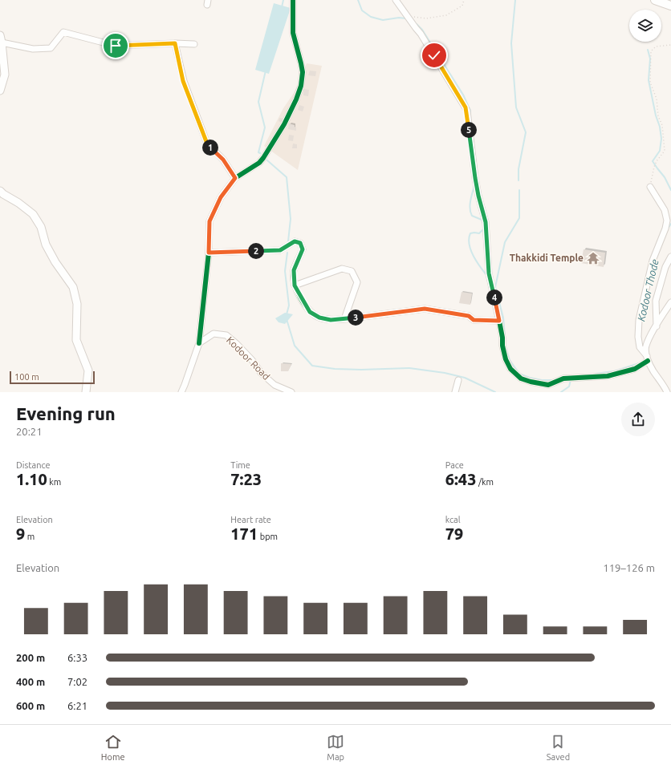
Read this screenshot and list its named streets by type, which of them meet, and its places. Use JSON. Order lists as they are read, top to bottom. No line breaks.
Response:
{"streets":{"street":["Kodoor Road"]},"water":["Kodoor Thode"],"places":{"temple":["Thakkidi Temple"]},"scale_bar":"100 m","page":{"pins":["5","1","2","4","3"],"scale":"100 m","heading":["Evening run","20:21"],"stats":[["Distance","1.10 km"],["Time","7:23"],["Pace","6:43 /km"],["Elevation","9 m"],["Heart rate","171 bpm"],["kcal","79"]],"chart":["Elevation","119–126 m"],"list":[{"name":"200 m","note":"6:33"},{"name":"400 m","note":"7:02"},{"name":"600 m","note":"6:21"}],"tabs":["Home","Map","Saved"]}}
